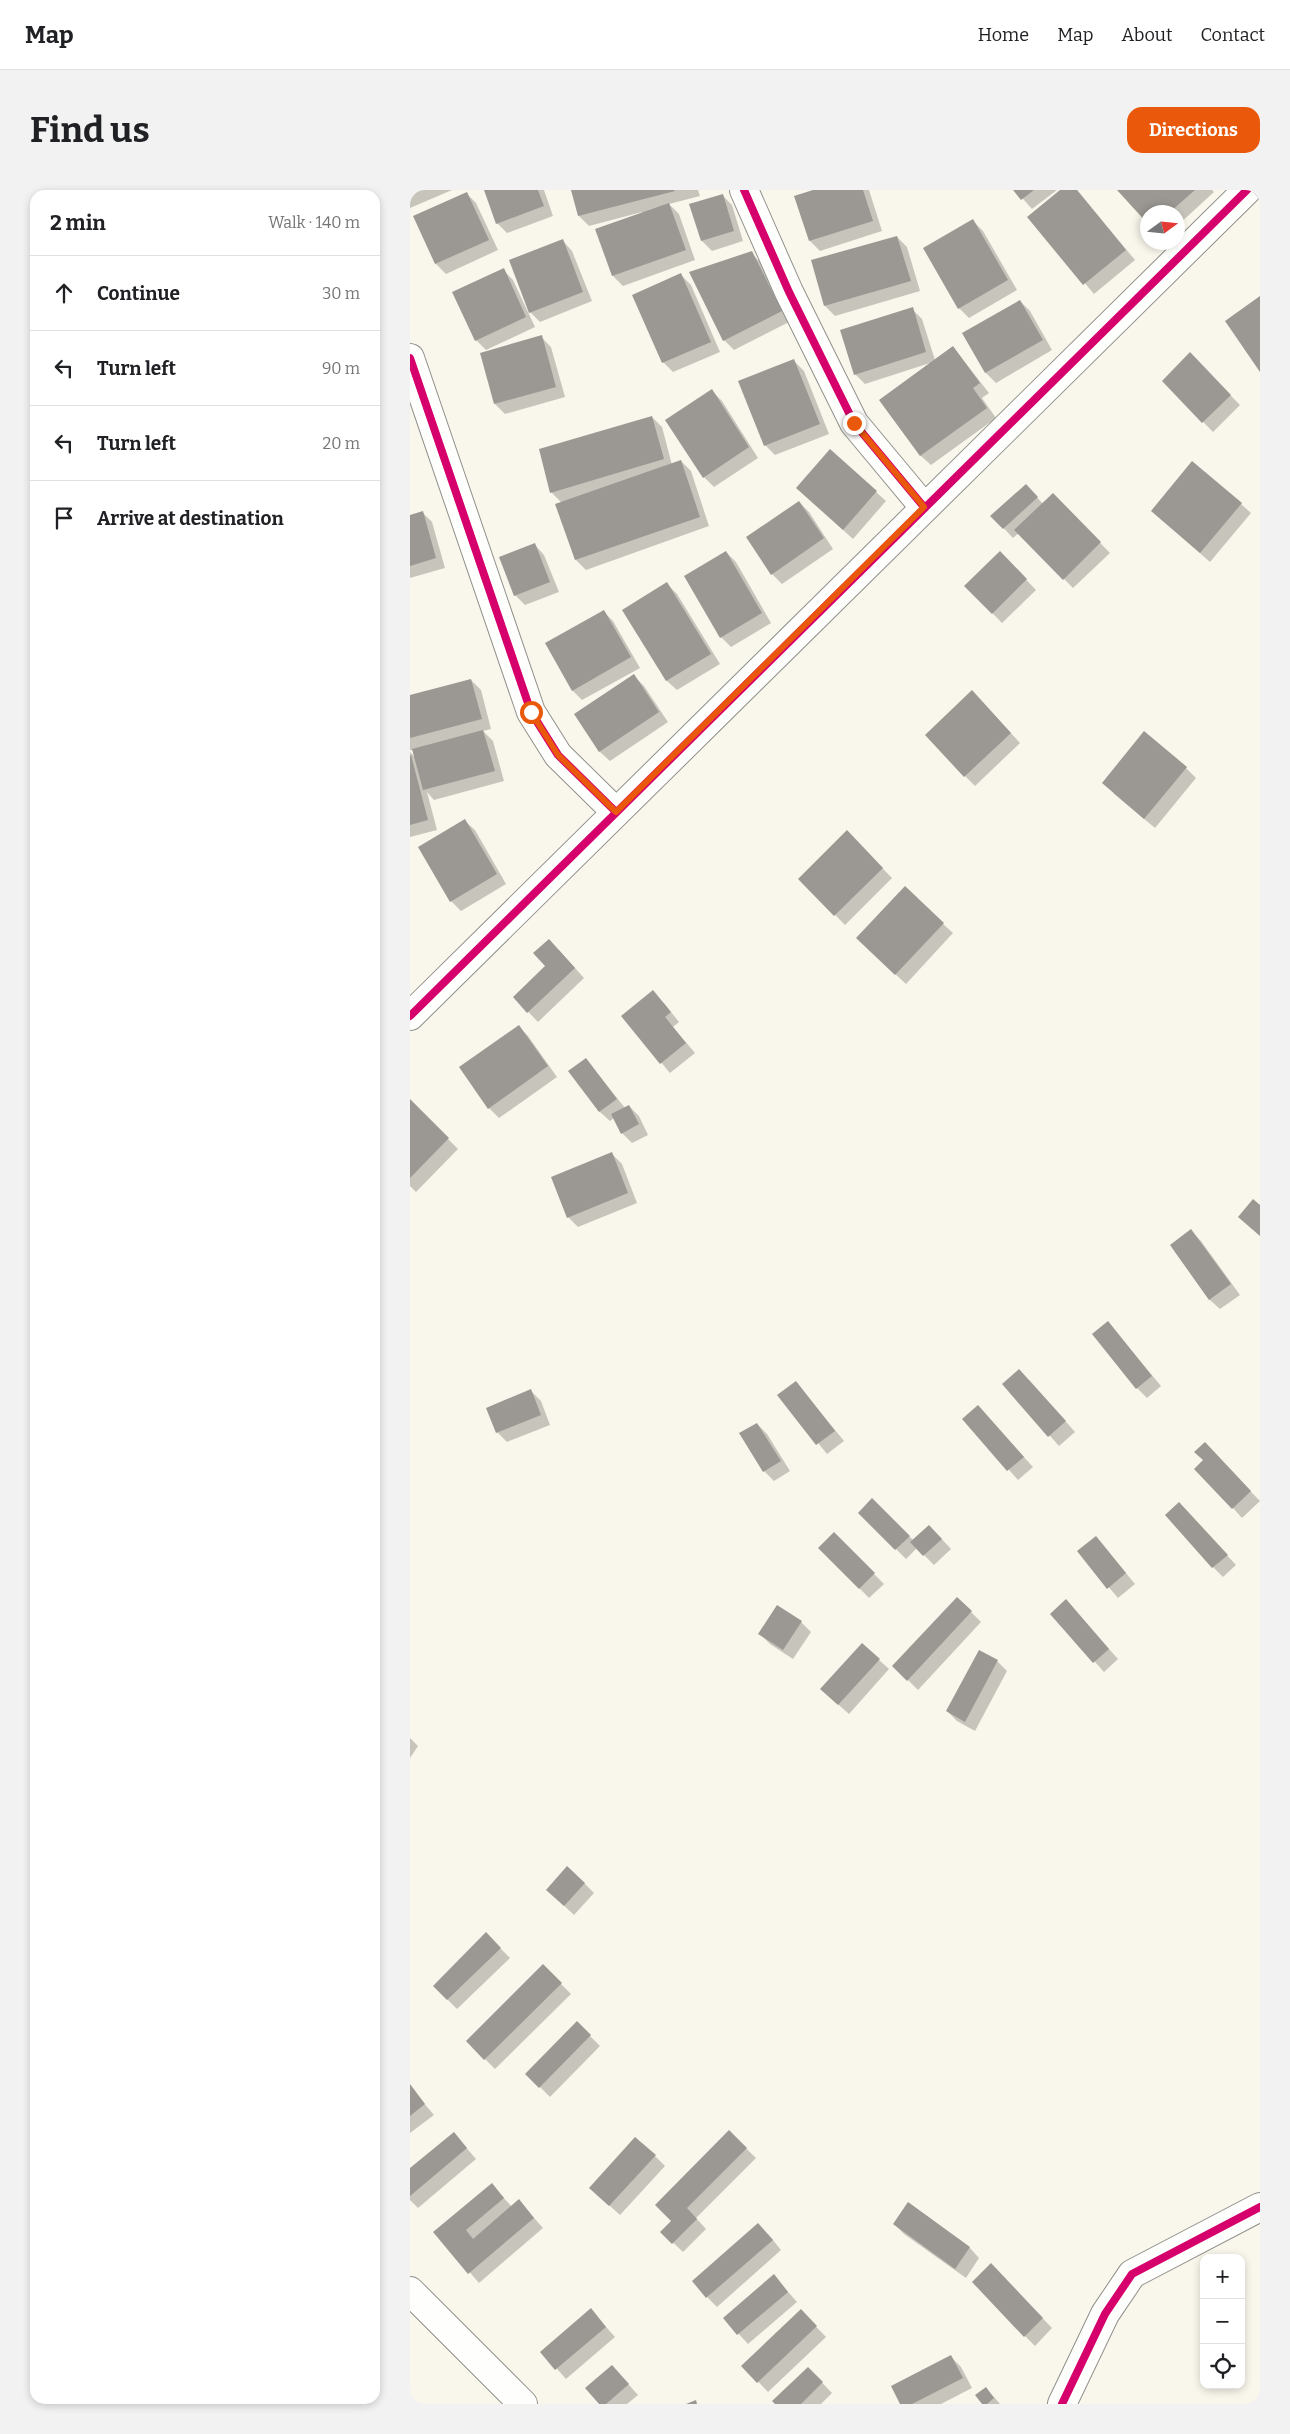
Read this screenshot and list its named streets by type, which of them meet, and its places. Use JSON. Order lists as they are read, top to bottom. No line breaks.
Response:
{"north":"right","page":{"header":"Map","nav":["Home","Map","About","Contact"],"buttons":"Directions","title":"Find us","heading":["2 min","Walk · 140 m"],"list":[["Continue","30 m"],["Turn left","90 m"],["Turn left","20 m"],"Arrive at destination"],"map_buttons":["+","−"]}}
